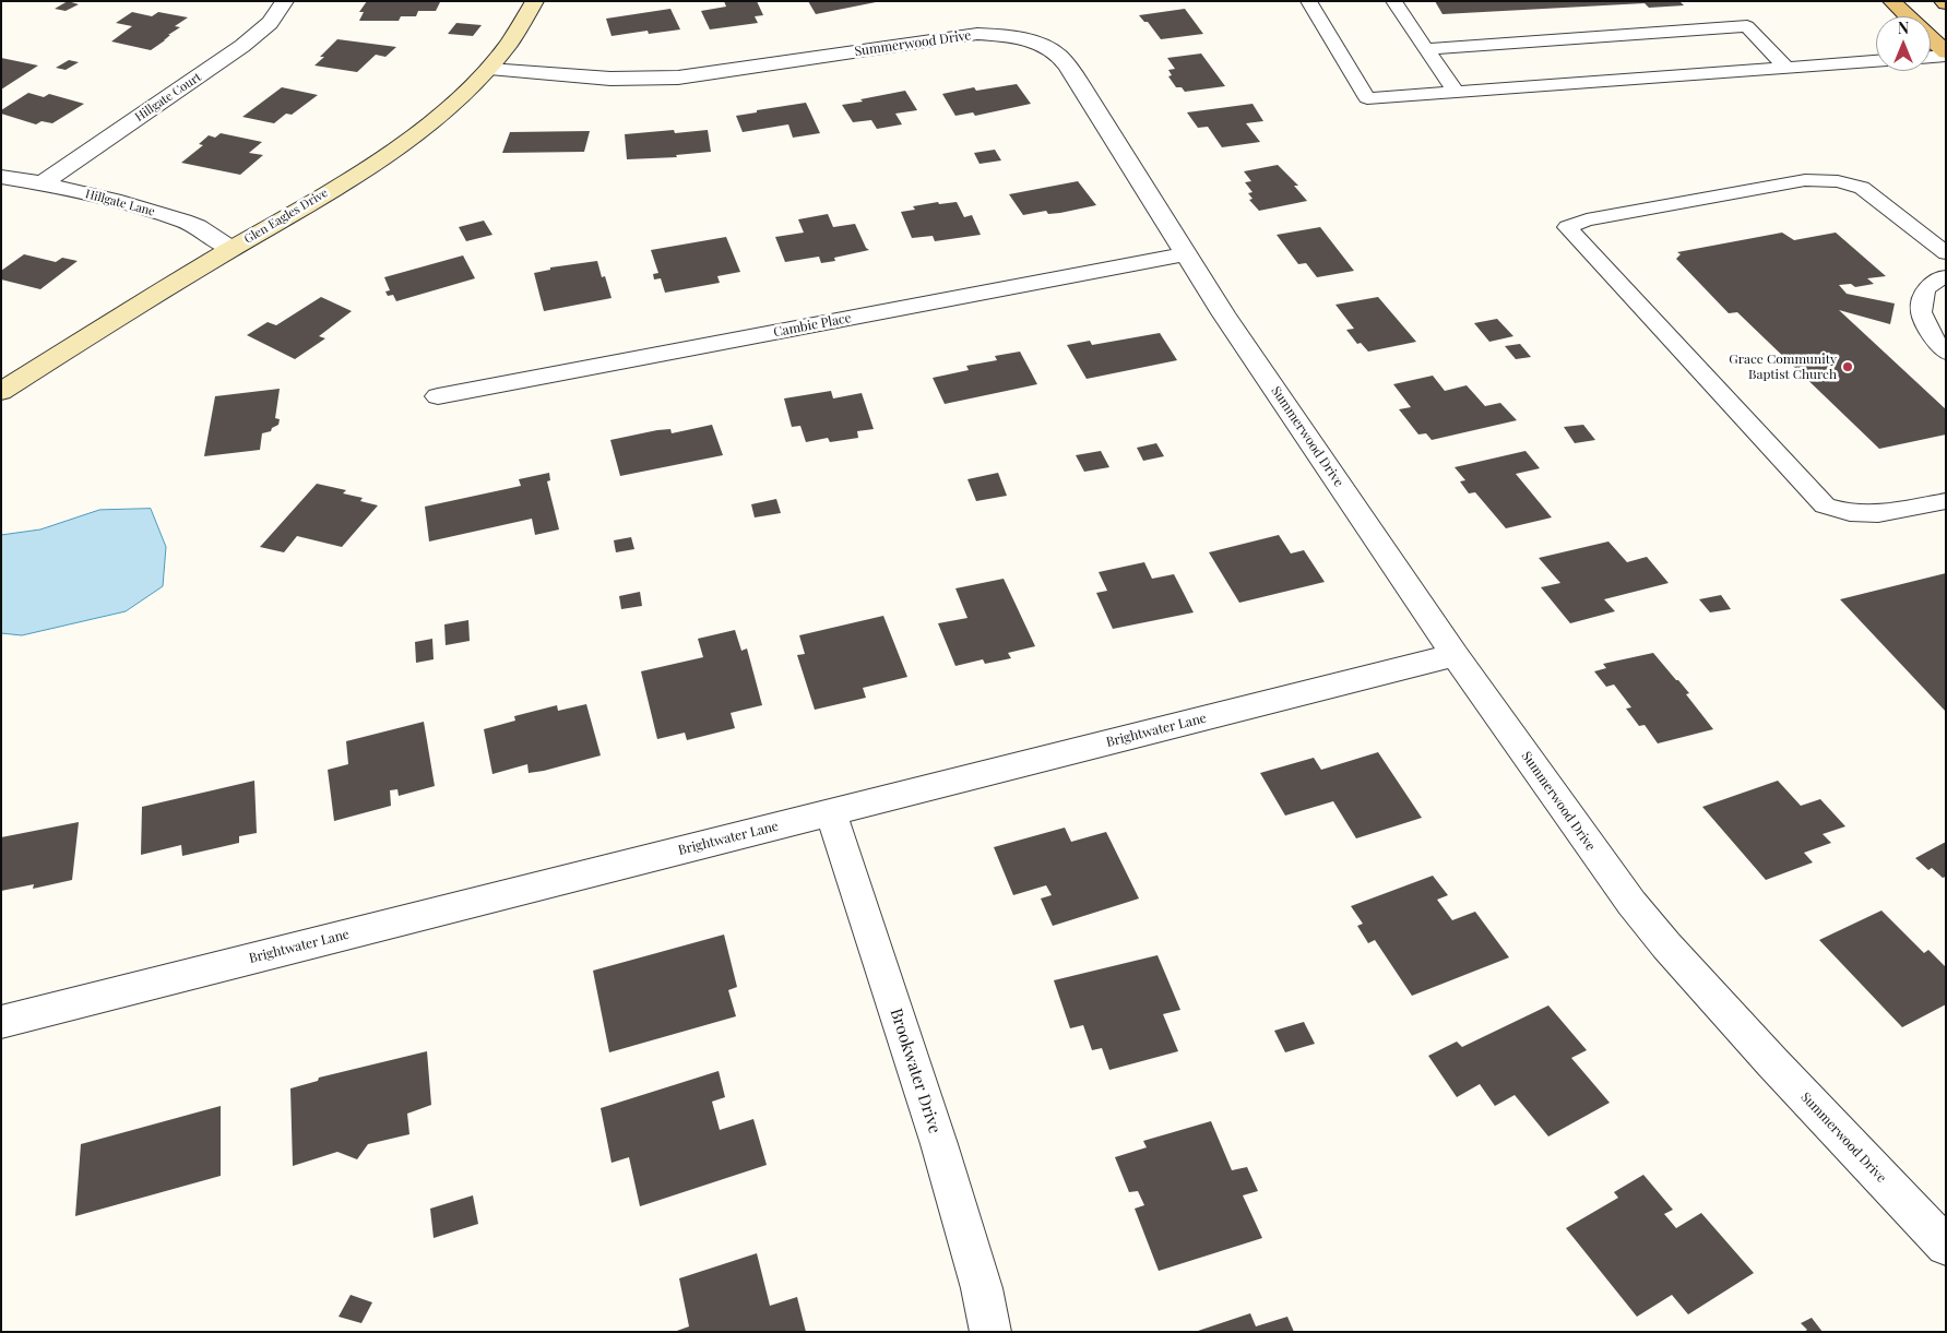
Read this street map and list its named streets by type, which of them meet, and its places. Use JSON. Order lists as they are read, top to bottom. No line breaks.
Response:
{"streets":{"street":["Summerwood Drive","Hillgate Court","Hillgate Lane","Glen Eagles Drive","Cambie Place","Brightwater Lane","Brookwater Drive"]},"crossings":[["Summerwood Drive","Glen Eagles Drive"],["Summerwood Drive","Cambie Place"],["Summerwood Drive","Brightwater Lane"],["Hillgate Court","Hillgate Lane"],["Hillgate Lane","Glen Eagles Drive"],["Brightwater Lane","Brookwater Drive"]],"places":["Grace Community Baptist Church"],"north":"top"}
